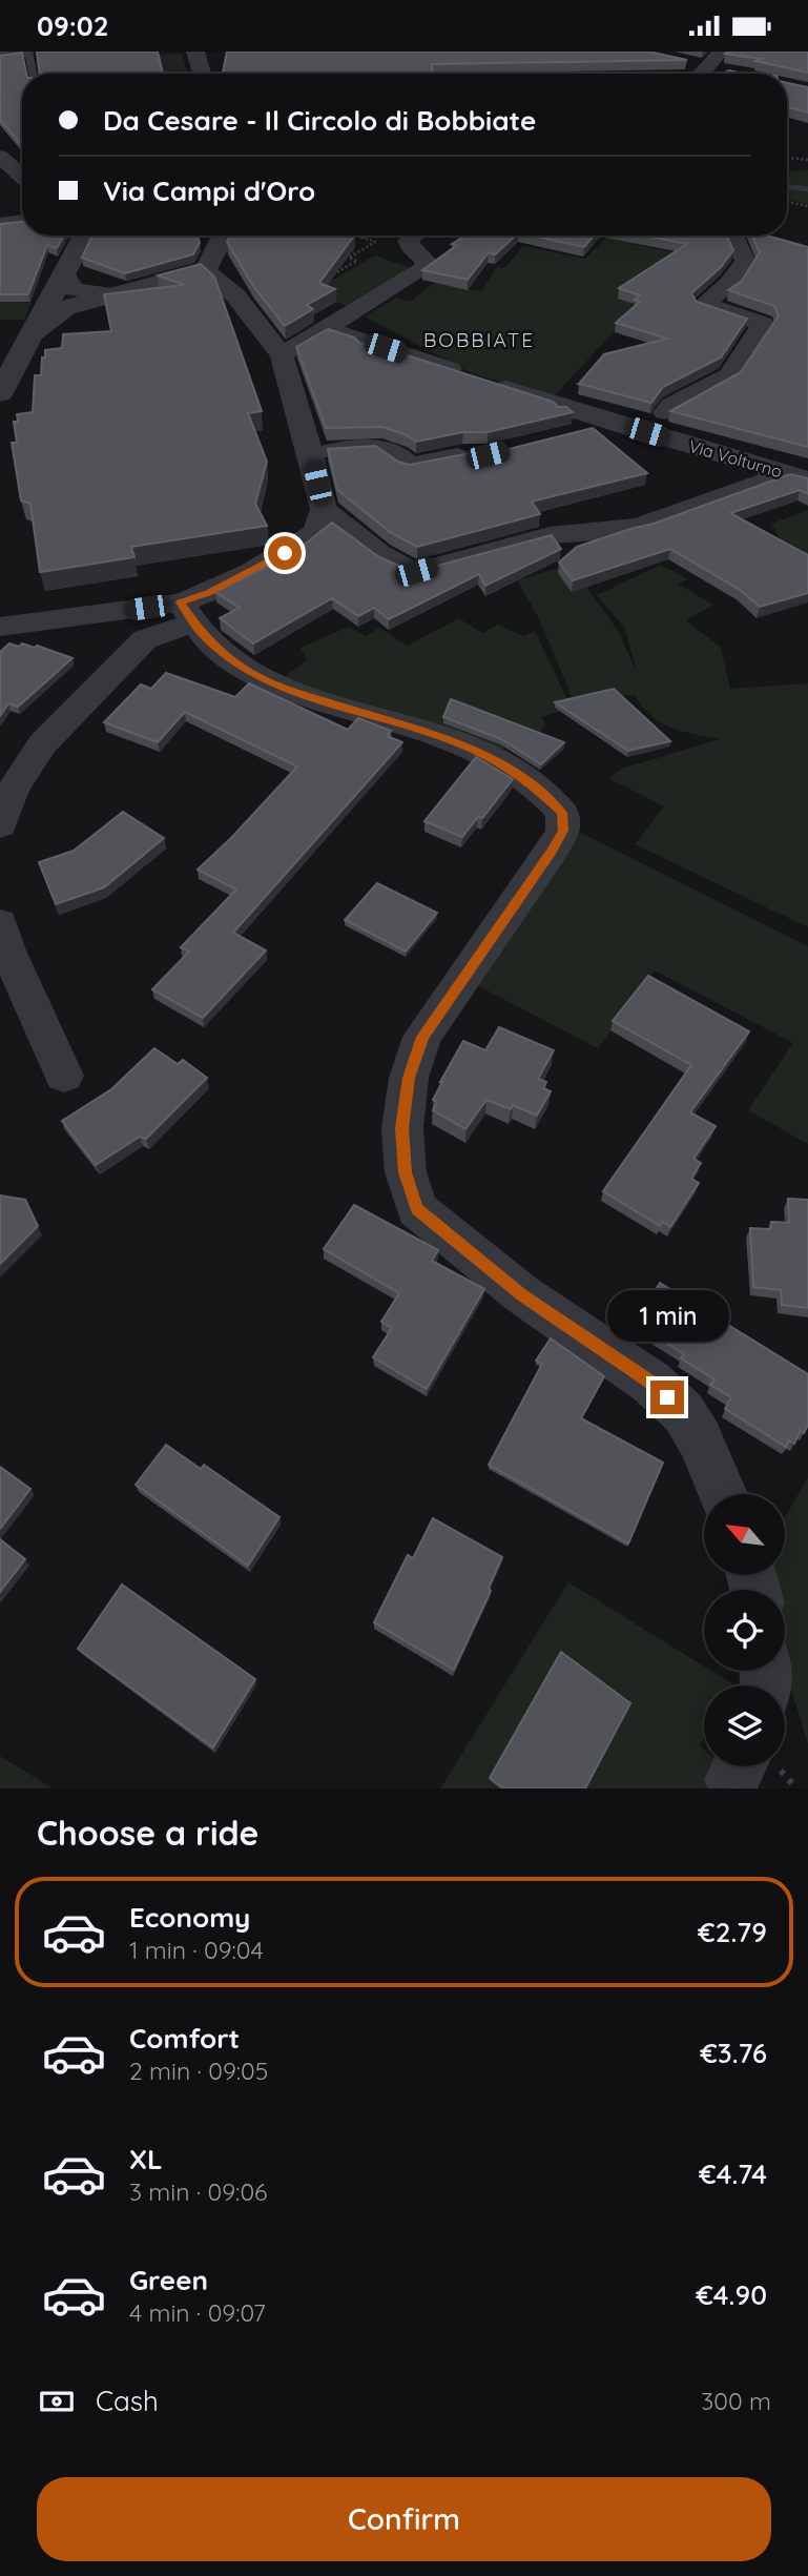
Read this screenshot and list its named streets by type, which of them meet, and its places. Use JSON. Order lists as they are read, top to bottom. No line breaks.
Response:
{"streets":{"street":["Via Volturno"]},"districts":["BOBBIATE"],"north":"top left","page":{"status":"09:02","banner":["Da Cesare - Il Circolo di Bobbiate","Via Campi d'Oro"],"bubble":"1 min","heading":"Choose a ride","list":[{"name":"Economy","note":"1 min · 09:04","value":"€2.79"},{"name":"Comfort","note":"2 min · 09:05","value":"€3.76"},{"name":"XL","note":"3 min · 09:06","value":"€4.74"},{"name":"Green","note":"4 min · 09:07","value":"€4.90"}],"pay":["Cash","300 m"],"buttons":"Confirm"}}
